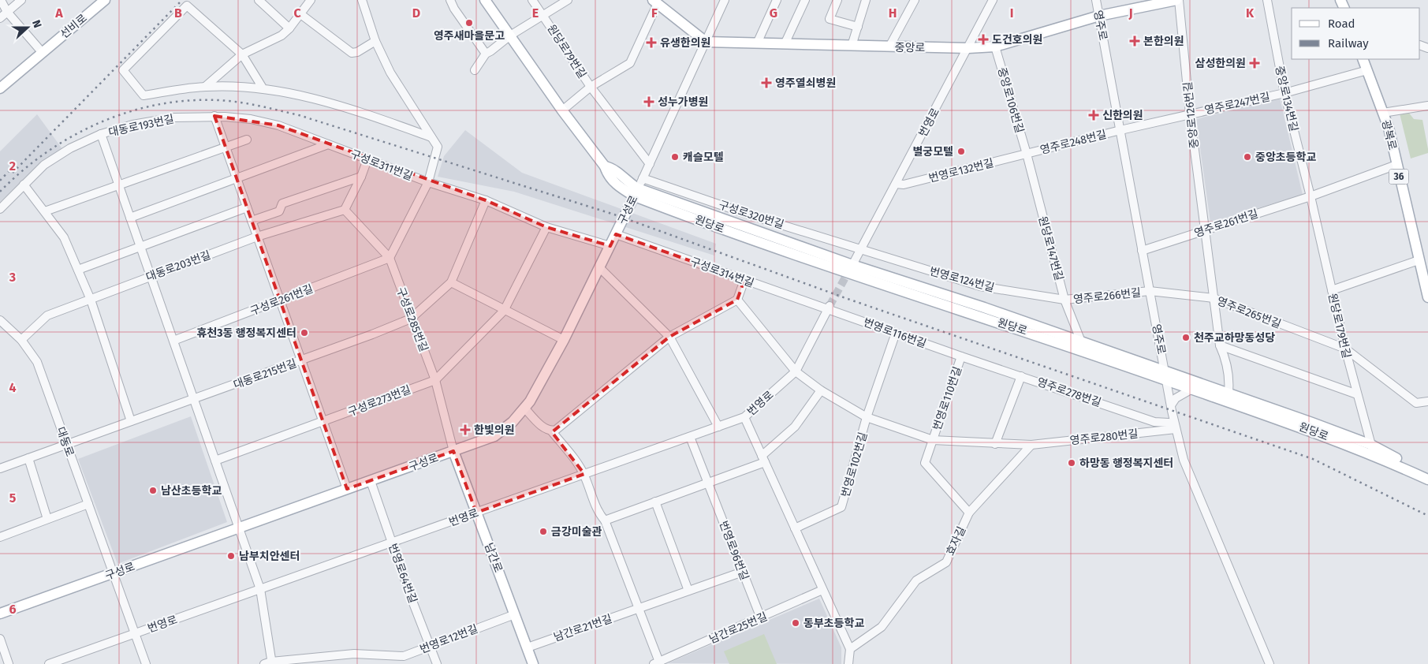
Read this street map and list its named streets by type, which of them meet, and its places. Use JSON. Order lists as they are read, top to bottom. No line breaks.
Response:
{"streets":{"main road":["선비로","중앙로","광복로","36","구성로","원당로","남간로"],"street":["영주로","원당로79번길","중앙로134번길","중앙로106번길","영주로247번길","중앙로126번길","번영로","대동로193번길","영주로248번길","구성로311번길","번영로132번길","구성로320번길","영주로261번길","원당로147번길","대동로203번길","구성로314번길","번영로124번길","영주로266번길","구성로261번길","영주로265번길","구성로285번길","원당로179번길","번영로116번길","대동로215번길","영주로278번길","번영로110번길","구성로273번길","영주로280번길","대동로","번영로102번길","효자길","번영로96번길","번영로64번길","남간로21번길","남간로25번길","번영로12번길"]},"crossings":[["영주로","중앙로"],["영주로","영주로247번길"],["영주로","영주로248번길"],["영주로","영주로261번길"],["영주로","원당로"],["영주로","영주로266번길"],["영주로","영주로265번길"],["영주로","영주로278번길"],["영주로","영주로280번길"],["중앙로","중앙로106번길"],["중앙로","중앙로126번길"],["중앙로","번영로"],["중앙로","구성로"],["중앙로134번길","영주로247번길"],["중앙로134번길","영주로261번길"],["중앙로134번길","원당로179번길"],["중앙로106번길","영주로248번길"],["중앙로106번길","번영로132번길"],["중앙로106번길","원당로147번길"],["영주로247번길","중앙로126번길"],["영주로247번길","광복로"],["영주로247번길","영주로248번길"],["중앙로126번길","영주로261번길"],["중앙로126번길","원당로"],["중앙로126번길","영주로265번길"],["번영로","번영로132번길"],["번영로","구성로320번길"],["번영로","원당로"],["번영로","구성로314번길"],["번영로","번영로124번길"],["번영로","번영로116번길"],["번영로","번영로110번길"],["번영로","대동로"],["번영로","번영로96번길"],["번영로","남간로"],["번영로","번영로64번길"],["대동로193번길","구성로311번길"],["광복로","영주로261번길"],["영주로248번길","번영로132번길"],["영주로248번길","원당로147번길"],["구성로311번길","구성로"],["구성로311번길","대동로215번길"],["번영로132번길","원당로147번길"],["구성로","구성로320번길"],["구성로","원당로"],["구성로","구성로314번길"],["구성로","구성로285번길"],["구성로","대동로"],["구성로","남간로"],["구성로","번영로64번길"],["구성로320번길","번영로124번길"],["영주로261번길","원당로179번길"],["원당로","원당로147번길"],["원당로","원당로179번길"],["원당로147번길","번영로124번길"],["원당로147번길","영주로266번길"],["대동로203번길","구성로285번길"],["대동로203번길","대동로"],["구성로314번길","번영로116번길"],["번영로124번길","영주로266번길"],["영주로266번길","영주로265번길"],["구성로261번길","구성로285번길"],["영주로265번길","원당로179번길"],["구성로285번길","대동로215번길"],["구성로285번길","구성로273번길"],["구성로285번길","남간로"],["번영로116번길","영주로278번길"],["번영로116번길","번영로110번길"],["대동로215번길","대동로"],["영주로278번길","번영로110번길"],["영주로278번길","영주로280번길"],["번영로110번길","영주로280번길"],["번영로110번길","번영로102번길"],["번영로110번길","효자길"],["영주로280번길","효자길"],["번영로96번길","남간로21번길"],["번영로96번길","남간로25번길"],["남간로","남간로21번길"],["남간로","번영로12번길"],["번영로64번길","번영로12번길"]],"places":{"other":["영주새마을문고","별궁모텔","캐슬모텔","중앙초등학교","휴천3동 행정복지센터","천주교하망동성당","하망동 행정복지센터","남산초등학교","금강미술관","남부치안센터","동부초등학교"],"health":["도건호의원","본한의원","유생한의원","삼성한의원","영주열쇠병원","성누가병원","신한의원","한빛의원"]},"legend":["Road","Railway"],"north":"right","grid":{"columns":["A","B","C","D","E","F","G","H","I","J","K"],"rows":["2","3","4","5","6"]}}
